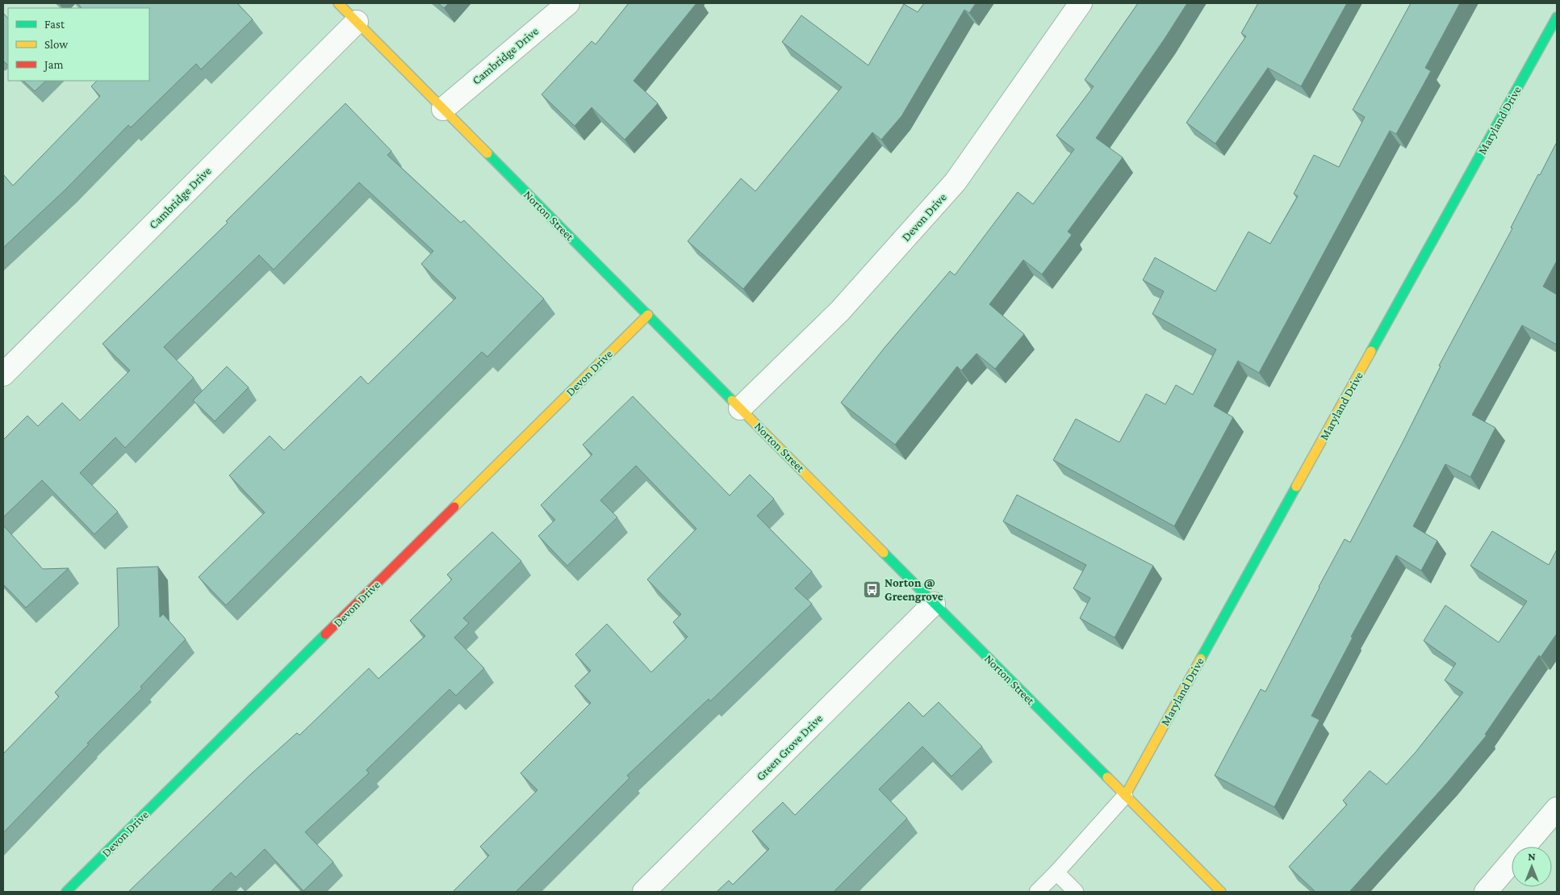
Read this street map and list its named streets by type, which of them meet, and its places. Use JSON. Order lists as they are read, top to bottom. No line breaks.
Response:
{"streets":{"street":["Cambridge Drive","Maryland Drive","Norton Street","Devon Drive","Green Grove Drive"]},"crossings":[["Cambridge Drive","Norton Street"],["Maryland Drive","Norton Street"],["Norton Street","Devon Drive"],["Norton Street","Green Grove Drive"]],"places":{"bus stop":["Norton @ Greengrove"]},"legend":["Fast","Slow","Jam"],"north":"top"}
